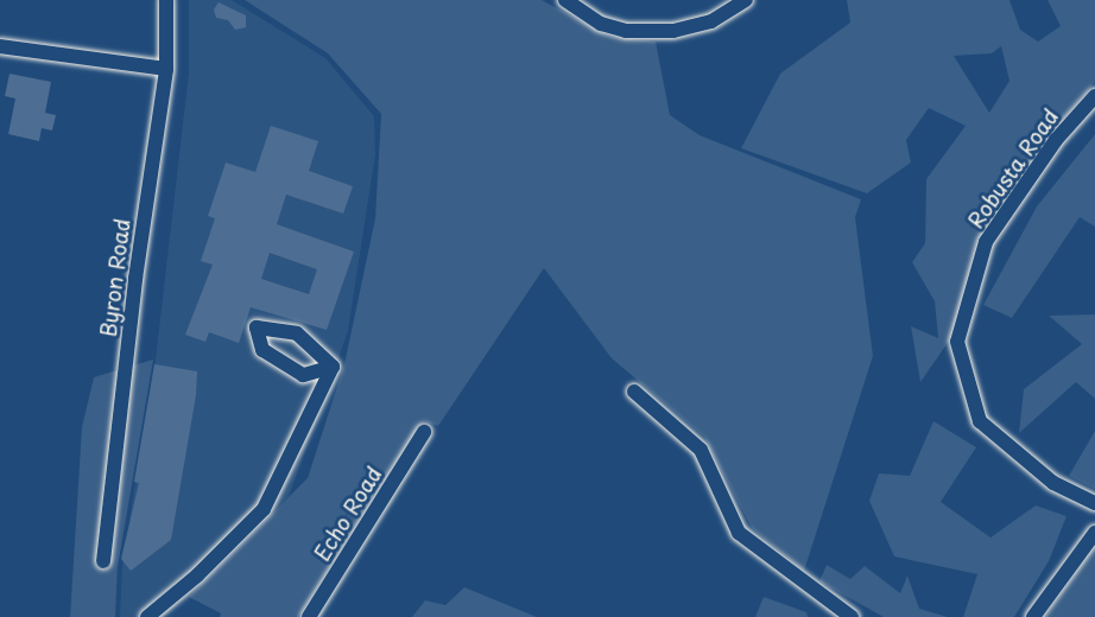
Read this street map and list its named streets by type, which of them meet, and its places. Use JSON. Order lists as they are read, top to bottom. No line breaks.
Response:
{"streets":{"street":["Robusta Road","Byron Road","Echo Road"]}}
